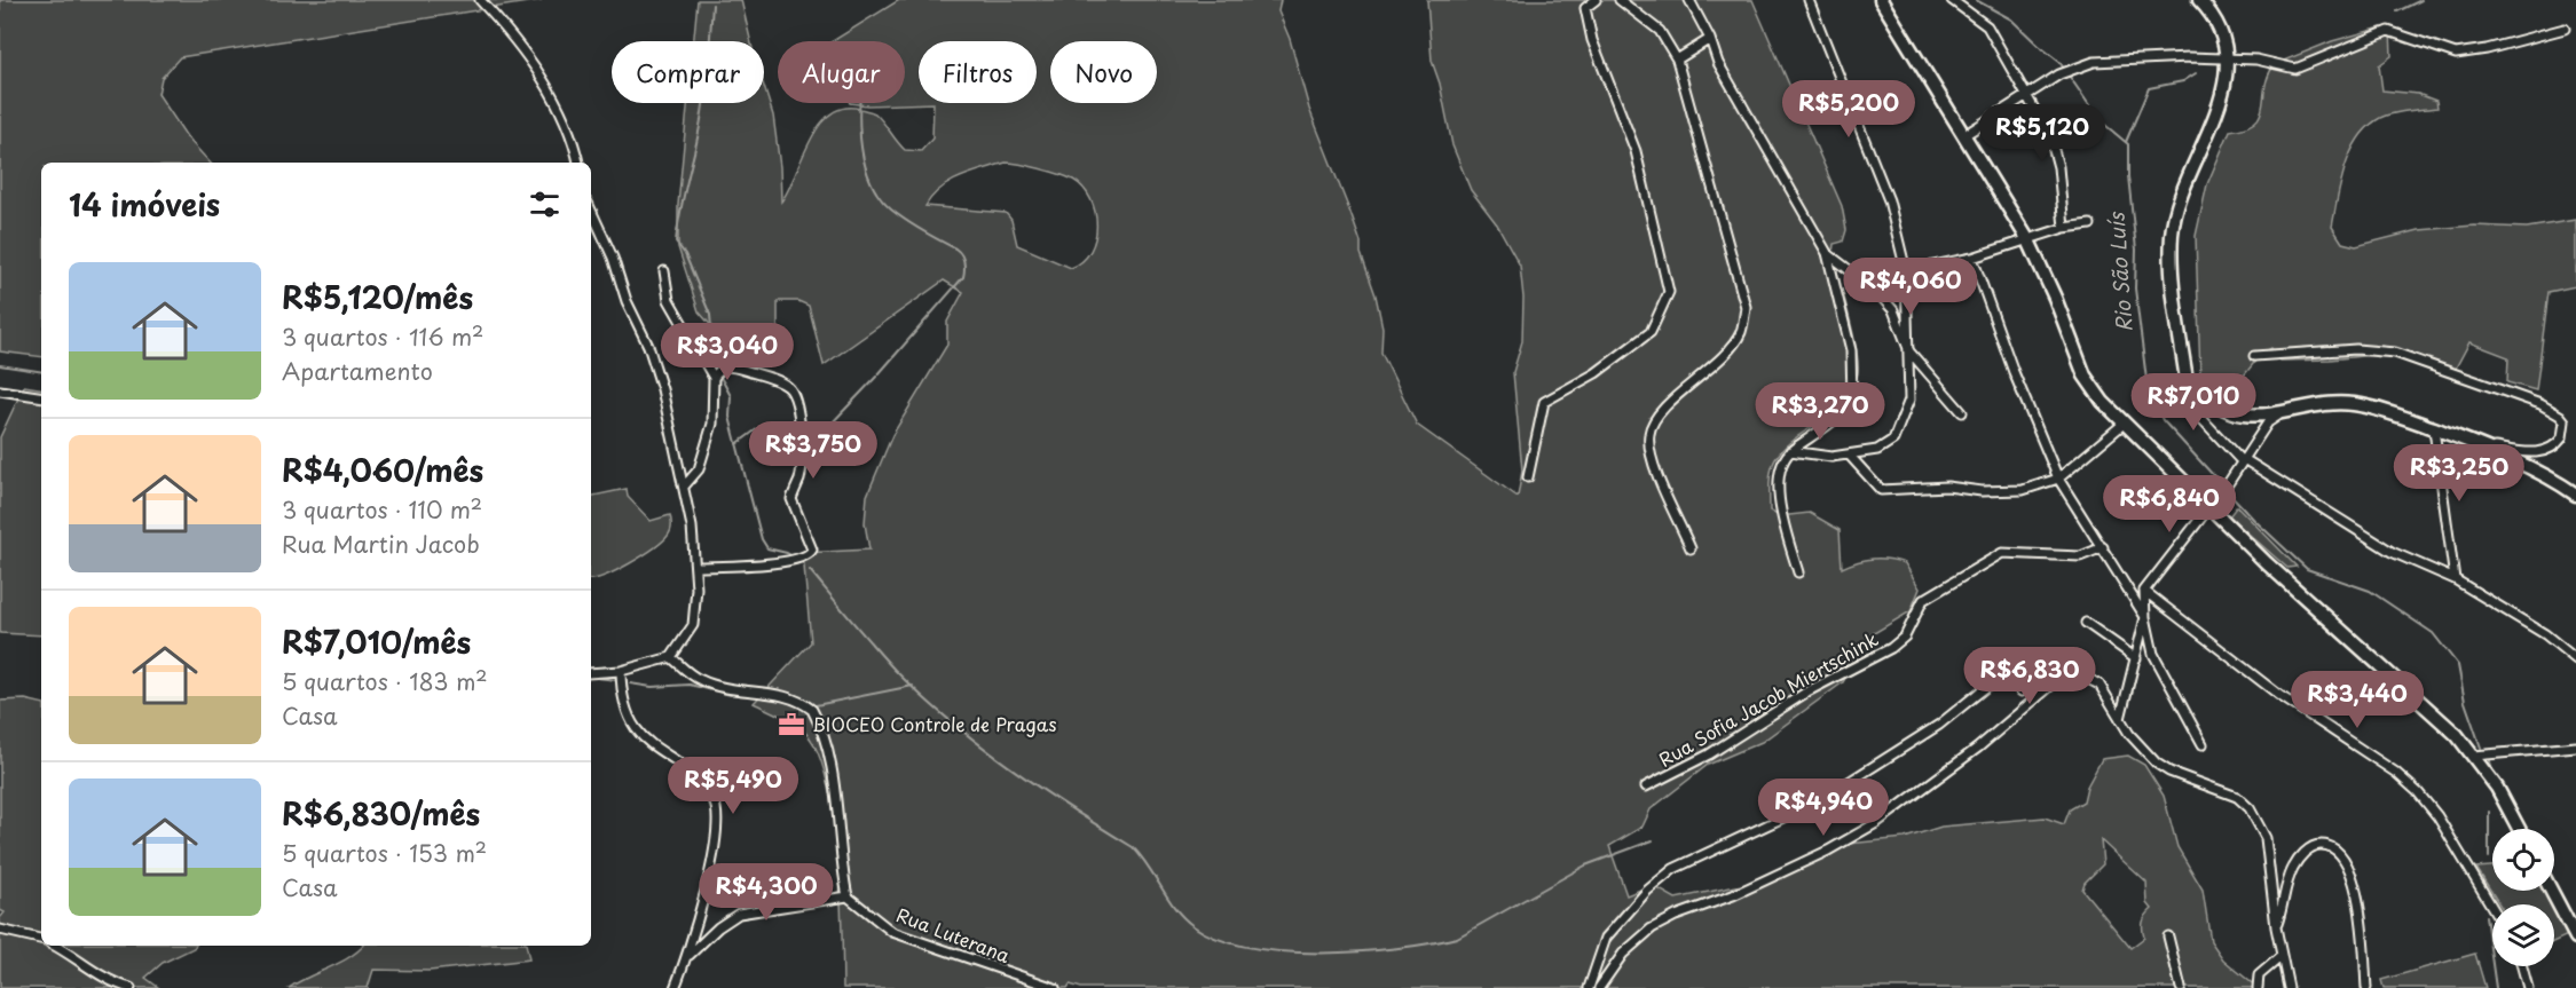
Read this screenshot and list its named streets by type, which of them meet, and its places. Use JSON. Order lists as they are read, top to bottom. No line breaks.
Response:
{"streets":{"street":["Rua Sofia Jacob Miertschink","Rua Luterana"]},"water":["Rio São Luís"],"places":{"office":["BIOCEO Controle de Pragas"]},"page":{"chip":["Comprar","Alugar","Filtros","Novo"],"price":["R$5,200","R$5,120","R$4,060","R$3,040","R$7,010","R$3,270","R$3,750","R$3,250","R$6,840","R$6,830","R$3,440","R$5,490","R$4,940","R$4,300"],"heading":"14 imóveis","list":[{"name":"R$5,120/mês","note":"3 quartos · 116 m² · Apartamento"},{"name":"R$4,060/mês","note":"3 quartos · 110 m² · Rua Martin Jacob"},{"name":"R$7,010/mês","note":"5 quartos · 183 m² · Casa"},{"name":"R$6,830/mês","note":"5 quartos · 153 m² · Casa"}]}}
